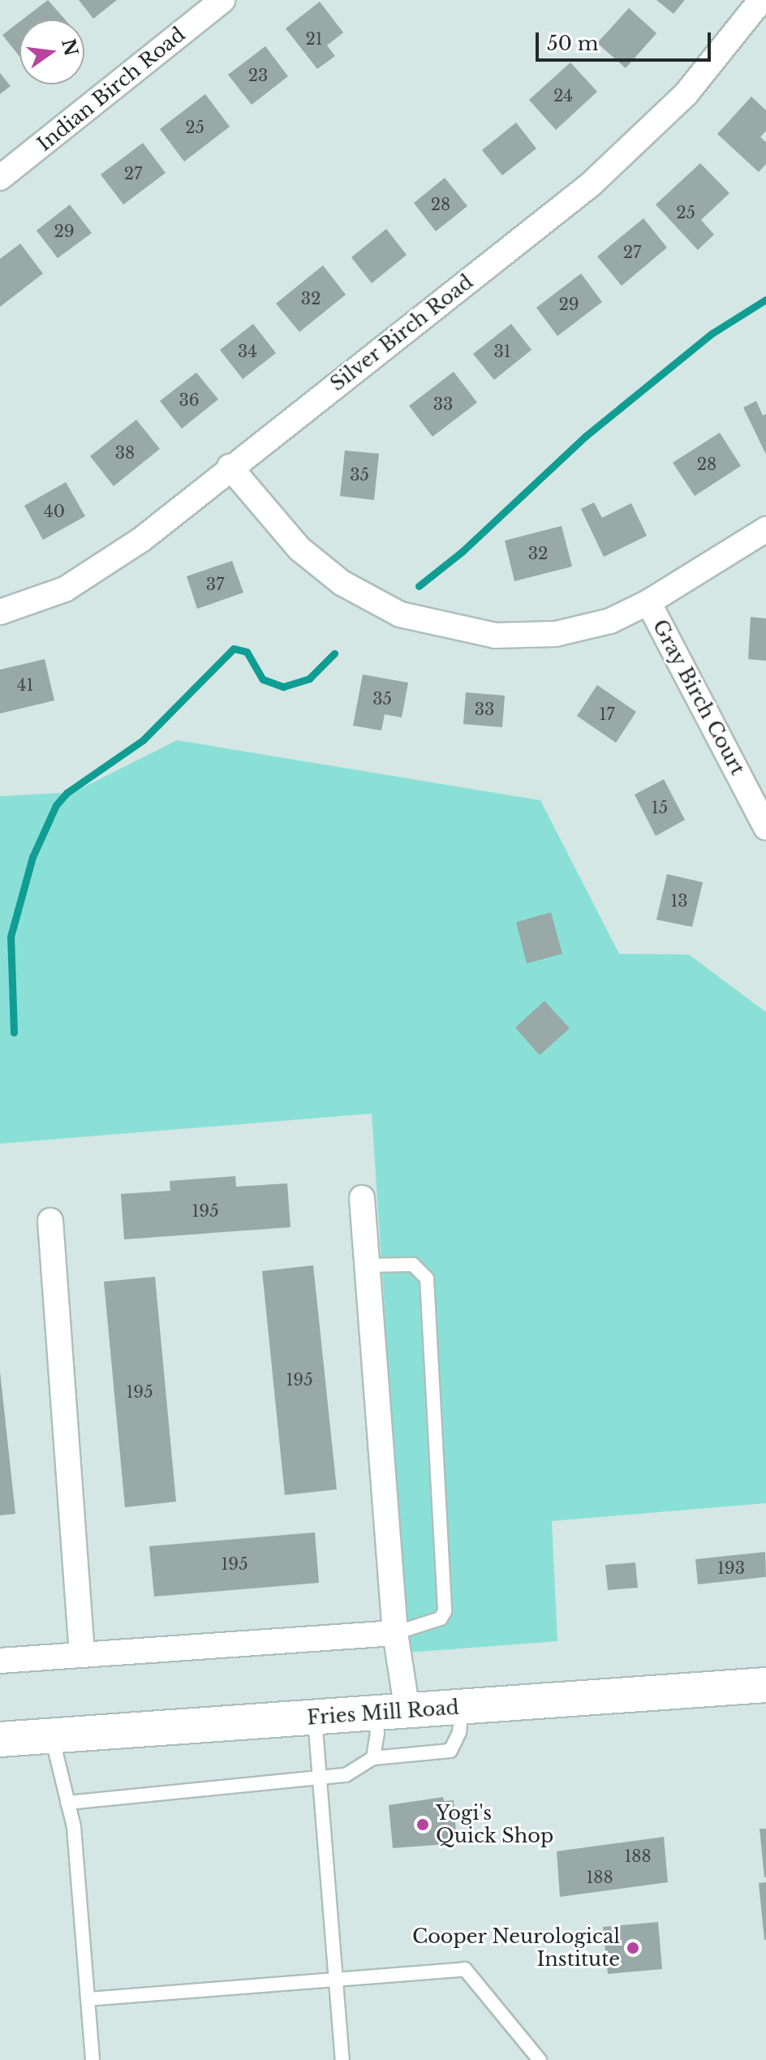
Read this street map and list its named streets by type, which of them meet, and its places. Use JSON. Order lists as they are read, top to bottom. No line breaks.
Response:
{"streets":{"main road":["Fries Mill Road"],"street":["Indian Birch Road","Silver Birch Road","Gray Birch Court"]},"places":["Yogi's Quick Shop","Cooper Neurological Institute"],"house_numbers":["21","23","24","25","27","28","25","29","27","32","29","34","31","36","33","38","28","35","40","32","37","41","35","33","17","15","13","195","195","195","195","193","188","188"],"scale_bar":"50 m","north":"right"}
